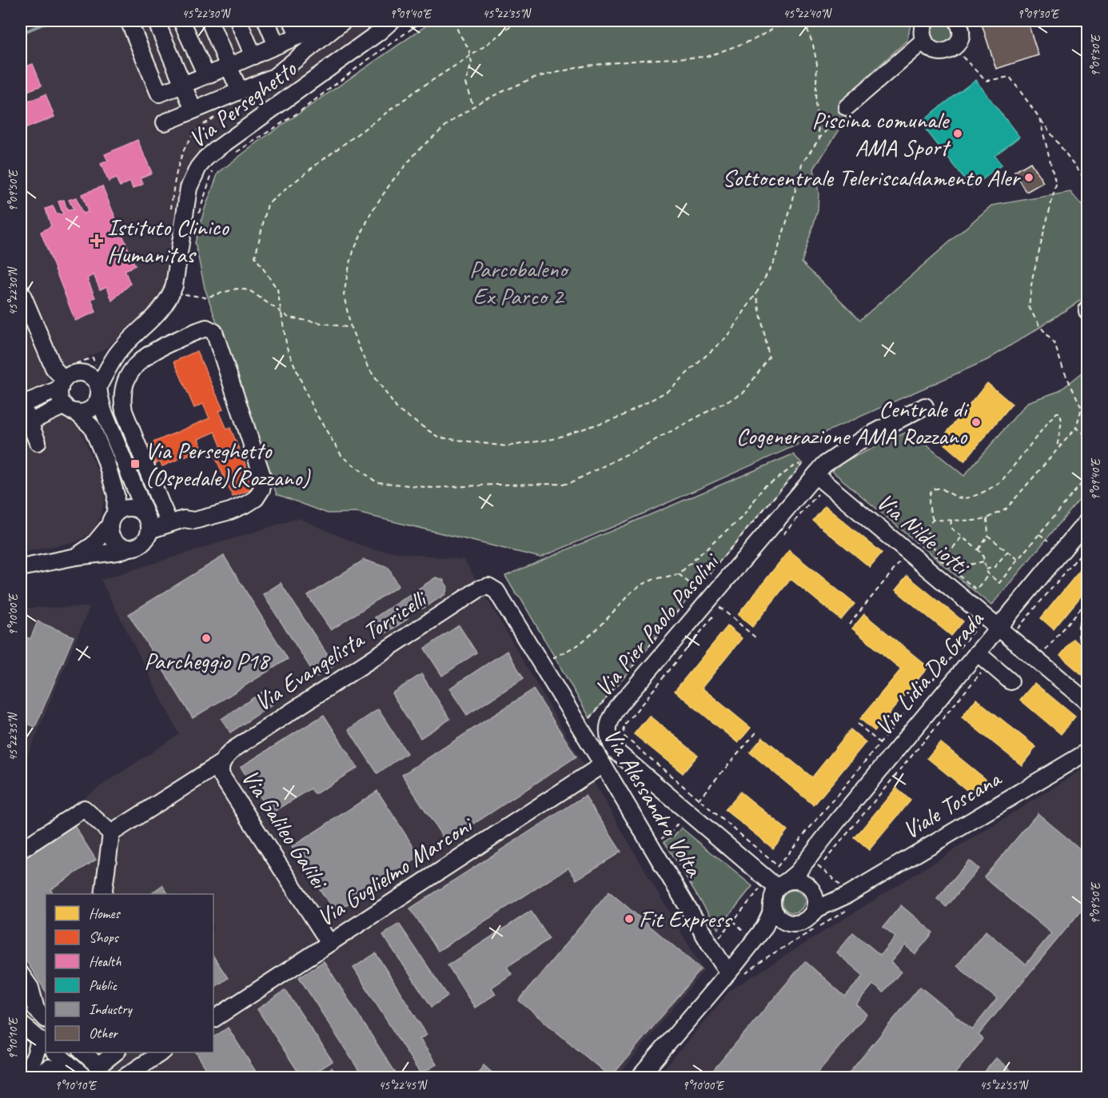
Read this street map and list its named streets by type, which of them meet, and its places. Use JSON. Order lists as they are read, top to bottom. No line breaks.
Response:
{"streets":{"street":["Via Perseghetto","Via Nilde iotti","Via Pier Paolo Pasolini","Via Evangelista Torricelli","Via Lidia De Grada","Via Alessandro Volta","Viale Toscana","Via Galileo Galilei","Via Guglielmo Marconi"]},"crossings":[["Via Nilde iotti","Via Pier Paolo Pasolini"],["Via Nilde iotti","Via Lidia De Grada"],["Via Pier Paolo Pasolini","Via Lidia De Grada"],["Via Pier Paolo Pasolini","Viale Toscana"],["Via Evangelista Torricelli","Via Alessandro Volta"],["Via Evangelista Torricelli","Via Galileo Galilei"],["Via Lidia De Grada","Viale Toscana"],["Via Alessandro Volta","Via Guglielmo Marconi"],["Via Galileo Galilei","Via Guglielmo Marconi"]],"parks":["Parcobaleno Ex Parco 2"],"places":{"other":["Piscina comunale AMA Sport","Sottocentrale Teleriscaldamento Aler","Centrale di Cogenerazione AMA Rozzano","Parcheggio P18","Fit Express"],"health":["Istituto Clinico Humanitas"],"transit":["Via Perseghetto (Ospedale)(Rozzano)"]},"legend":["Homes","Shops","Health","Public","Industry","Other"],"coordinates":["45°22'30\"N","9°09'40\"E","45°22'35\"N","45°22'40\"N","9°09'30\"E","9°09'50\"E","9°10'00\"E","9°10'10\"E","45°22'45\"N","45°22'55\"N"]}
